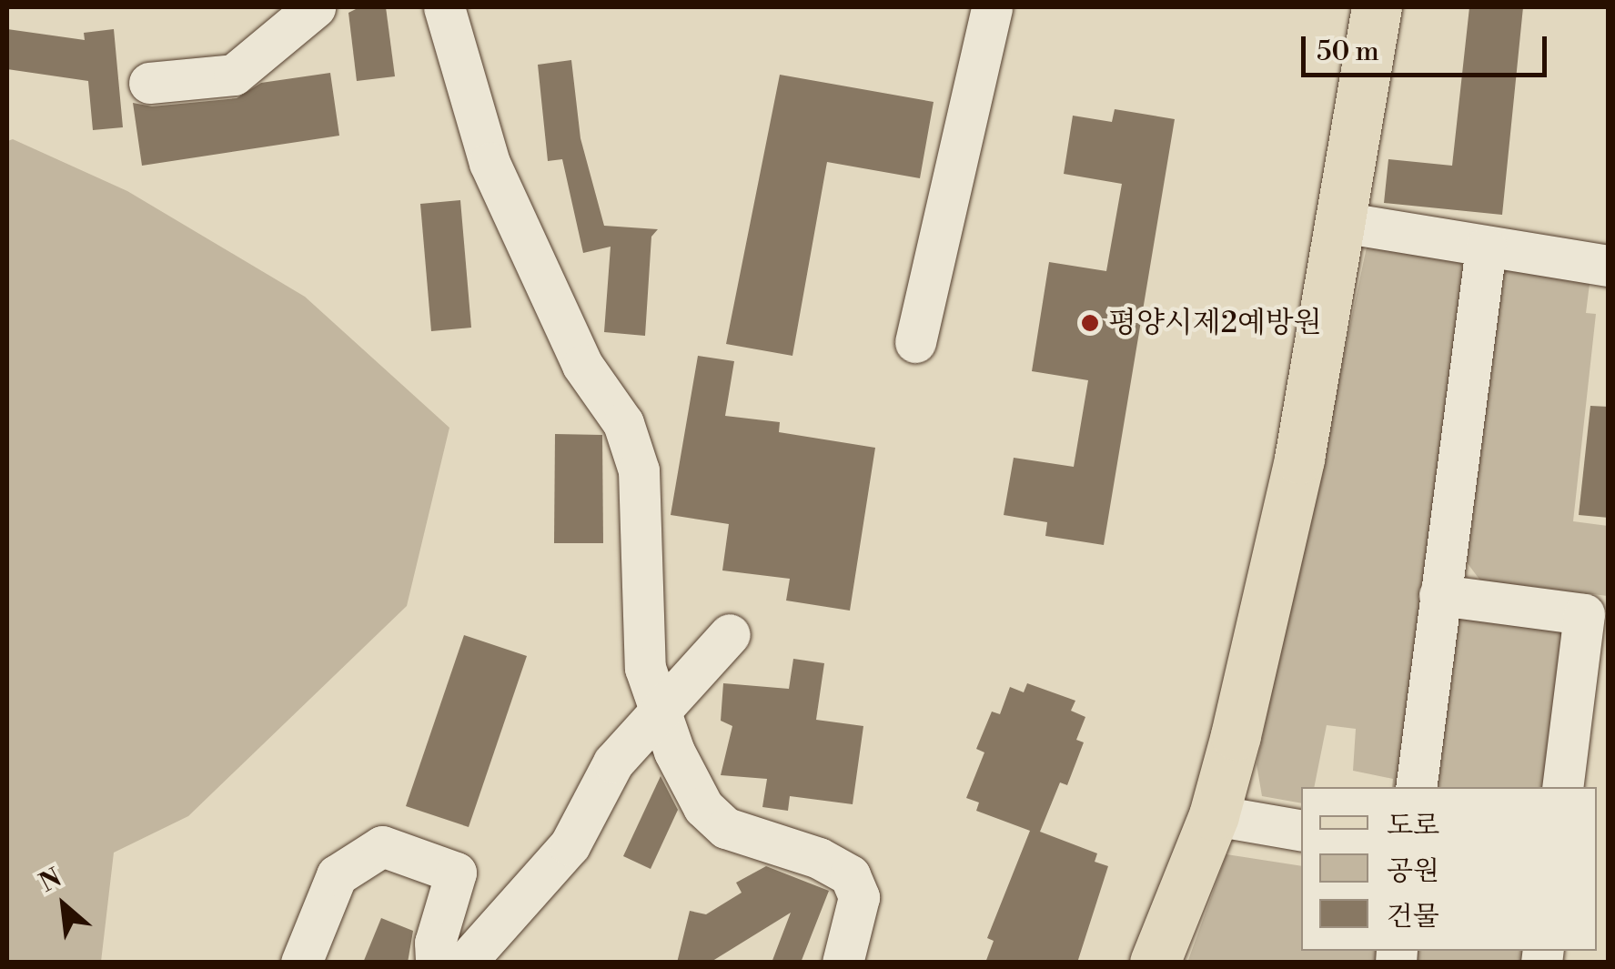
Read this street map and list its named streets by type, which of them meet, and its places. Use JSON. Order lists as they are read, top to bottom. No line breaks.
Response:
{"places":["평양시제2예방원"],"legend":["도로","공원","건물"],"scale_bar":"50 m","north":"top left"}
